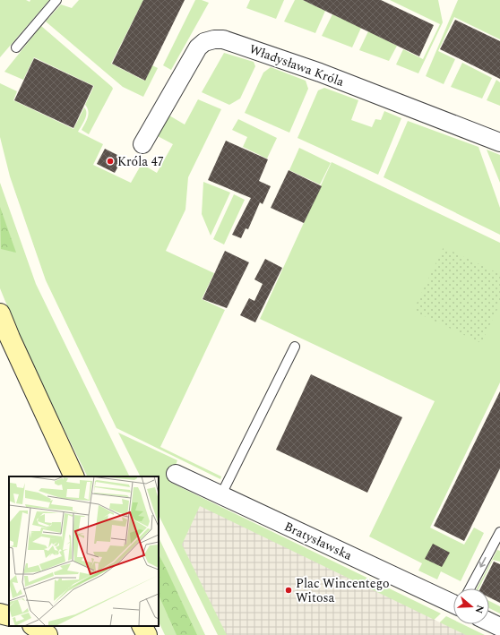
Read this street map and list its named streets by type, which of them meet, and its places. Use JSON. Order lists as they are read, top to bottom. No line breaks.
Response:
{"streets":{"street":["Władysława Króla","Bratysławska"]},"places":["Króla 47","Plac Wincentego Witosa"],"north":"right"}
